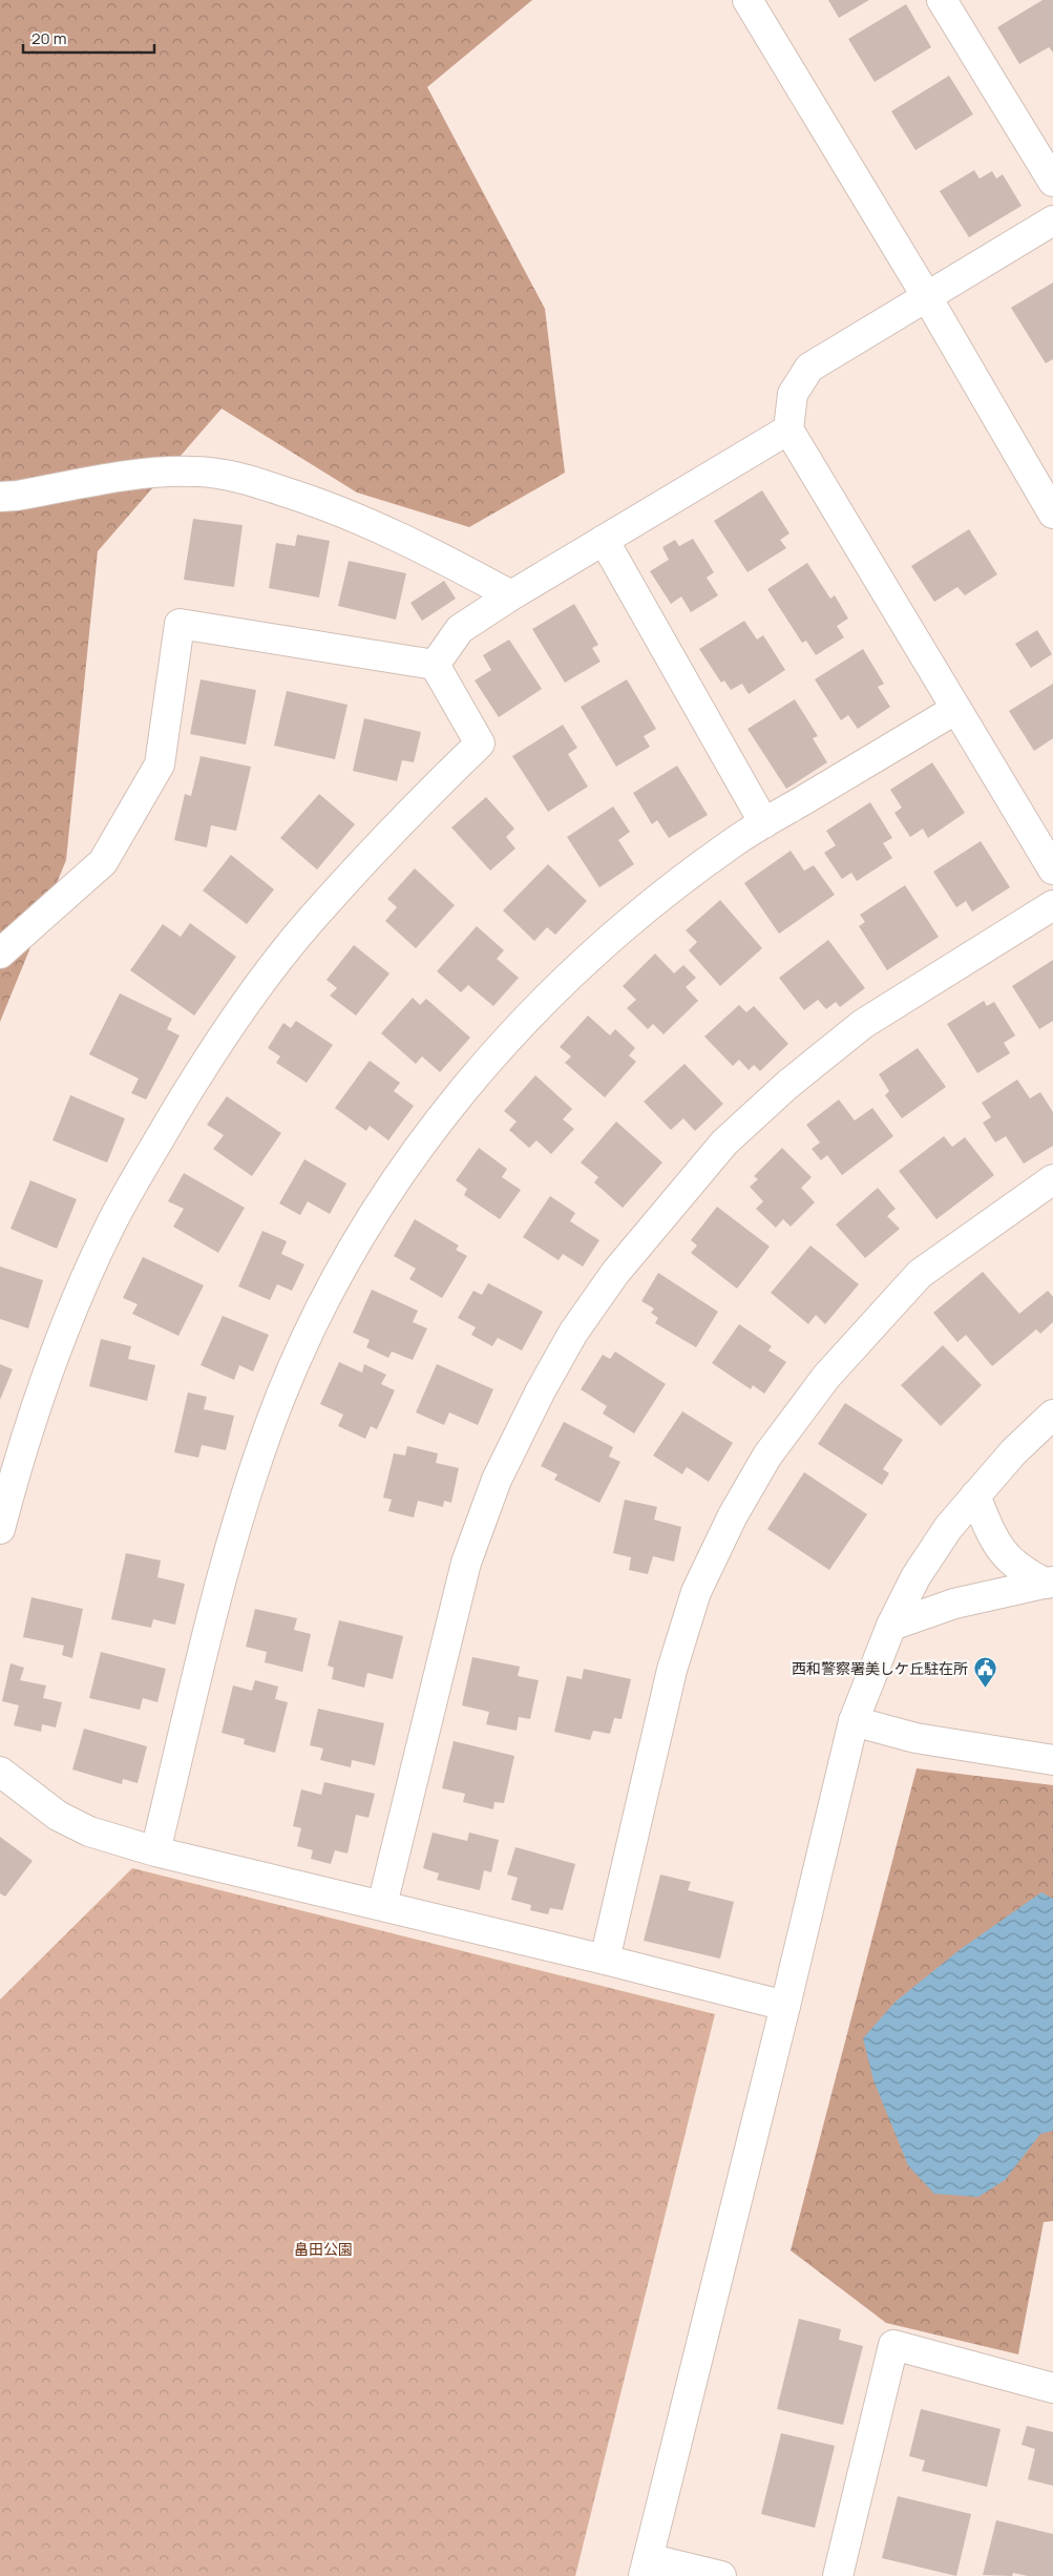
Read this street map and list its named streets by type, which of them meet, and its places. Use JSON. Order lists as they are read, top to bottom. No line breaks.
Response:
{"parks":["畠田公園"],"places":{"public building":["西和警察署美しケ丘駐在所"]},"scale_bar":"20 m"}
